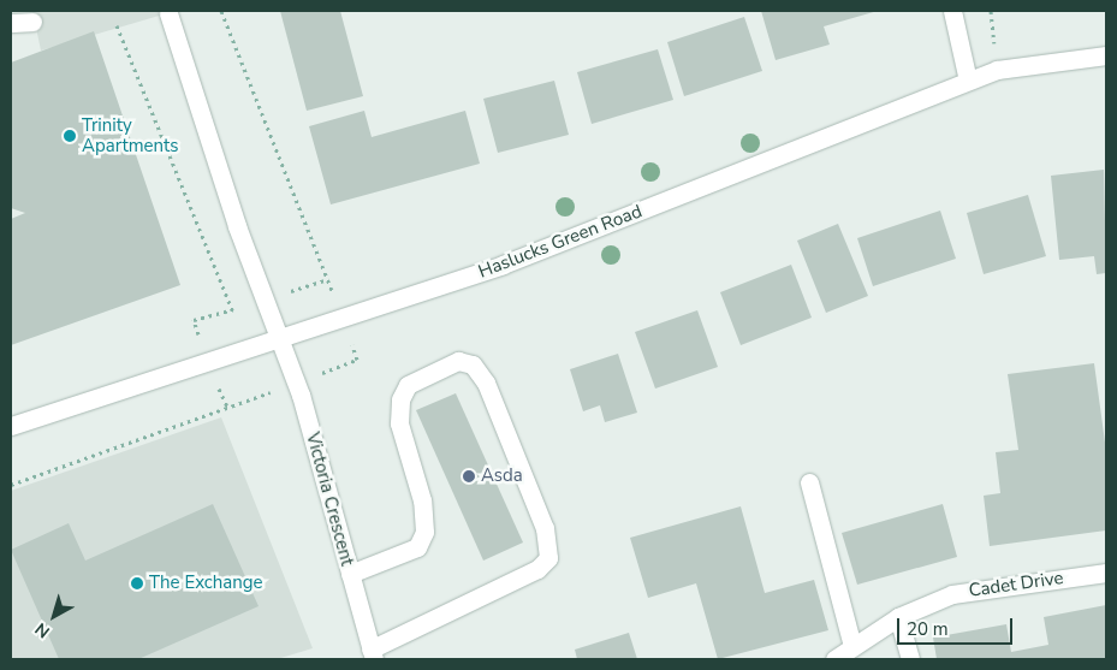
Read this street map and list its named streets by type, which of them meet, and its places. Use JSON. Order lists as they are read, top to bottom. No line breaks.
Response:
{"streets":{"street":["Haslucks Green Road","Victoria Crescent","Cadet Drive"]},"crossings":[["Haslucks Green Road","Victoria Crescent"]],"places":["Trinity Apartments","Asda","The Exchange"],"scale_bar":"20 m","north":"bottom left"}
